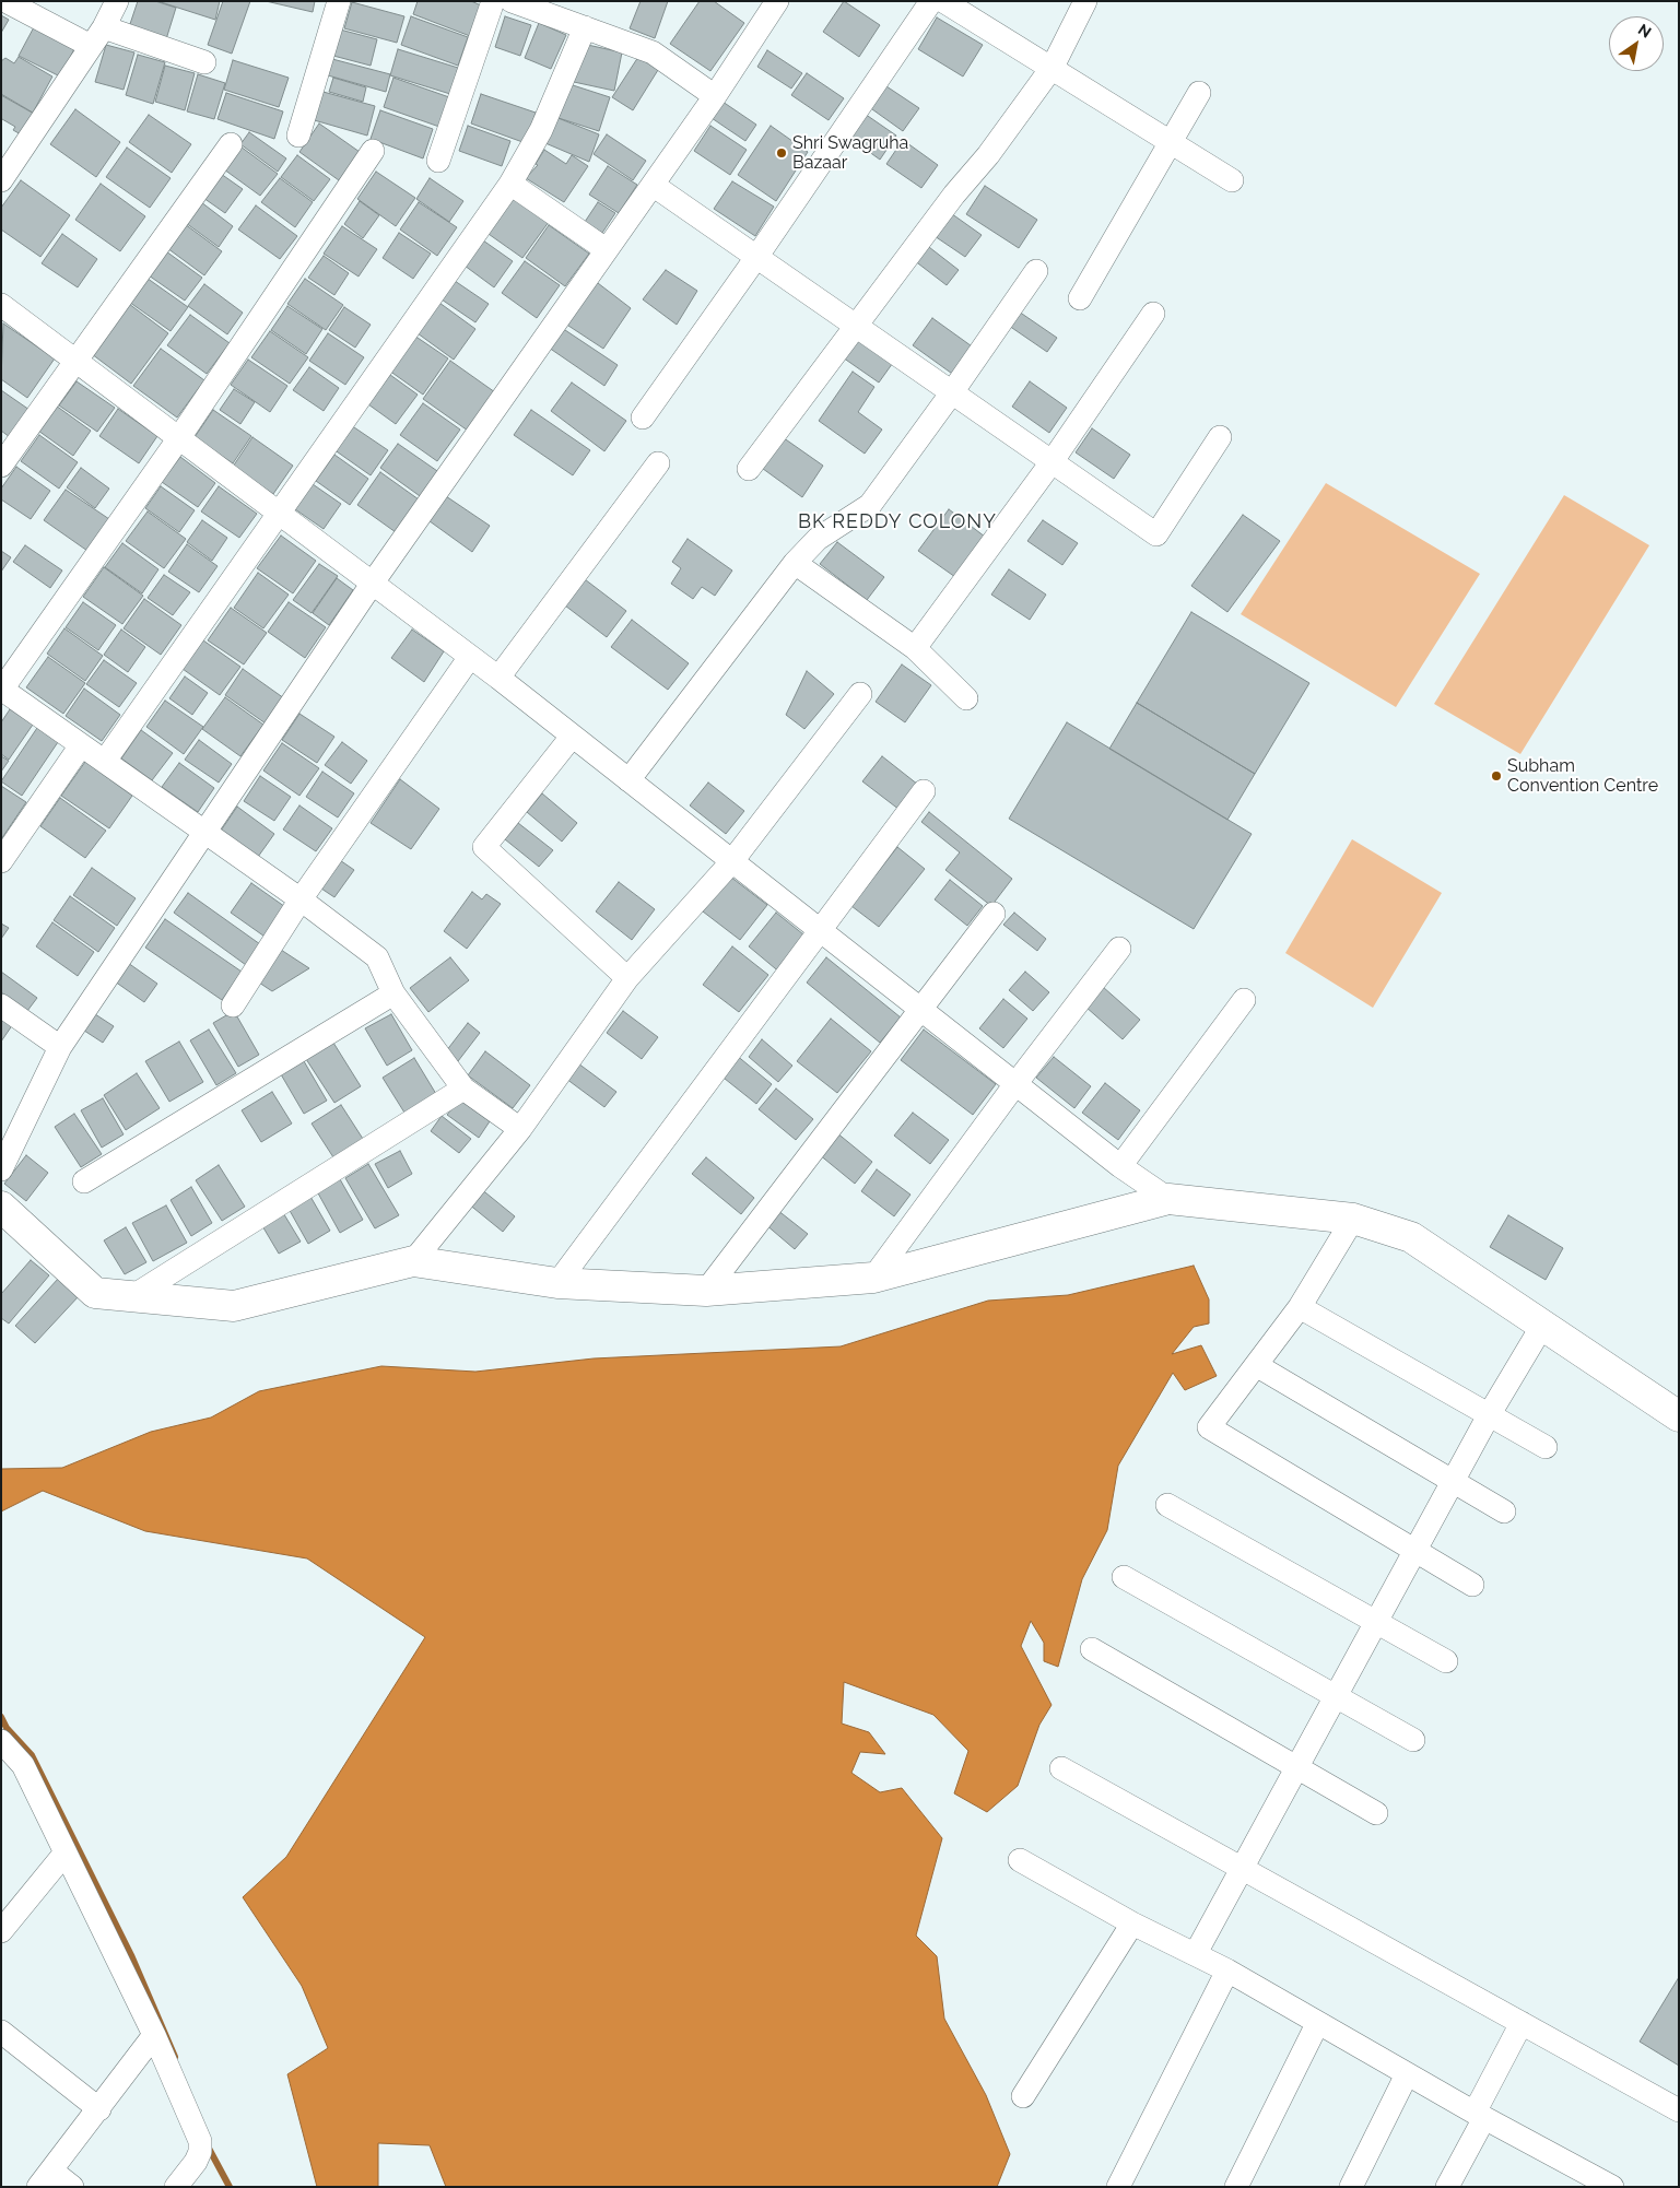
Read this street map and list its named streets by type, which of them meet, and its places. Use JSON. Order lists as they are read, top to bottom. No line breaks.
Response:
{"districts":["BK REDDY COLONY"],"places":["Shri Swagruha Bazaar","Subham Convention Centre"],"north":"top right"}
